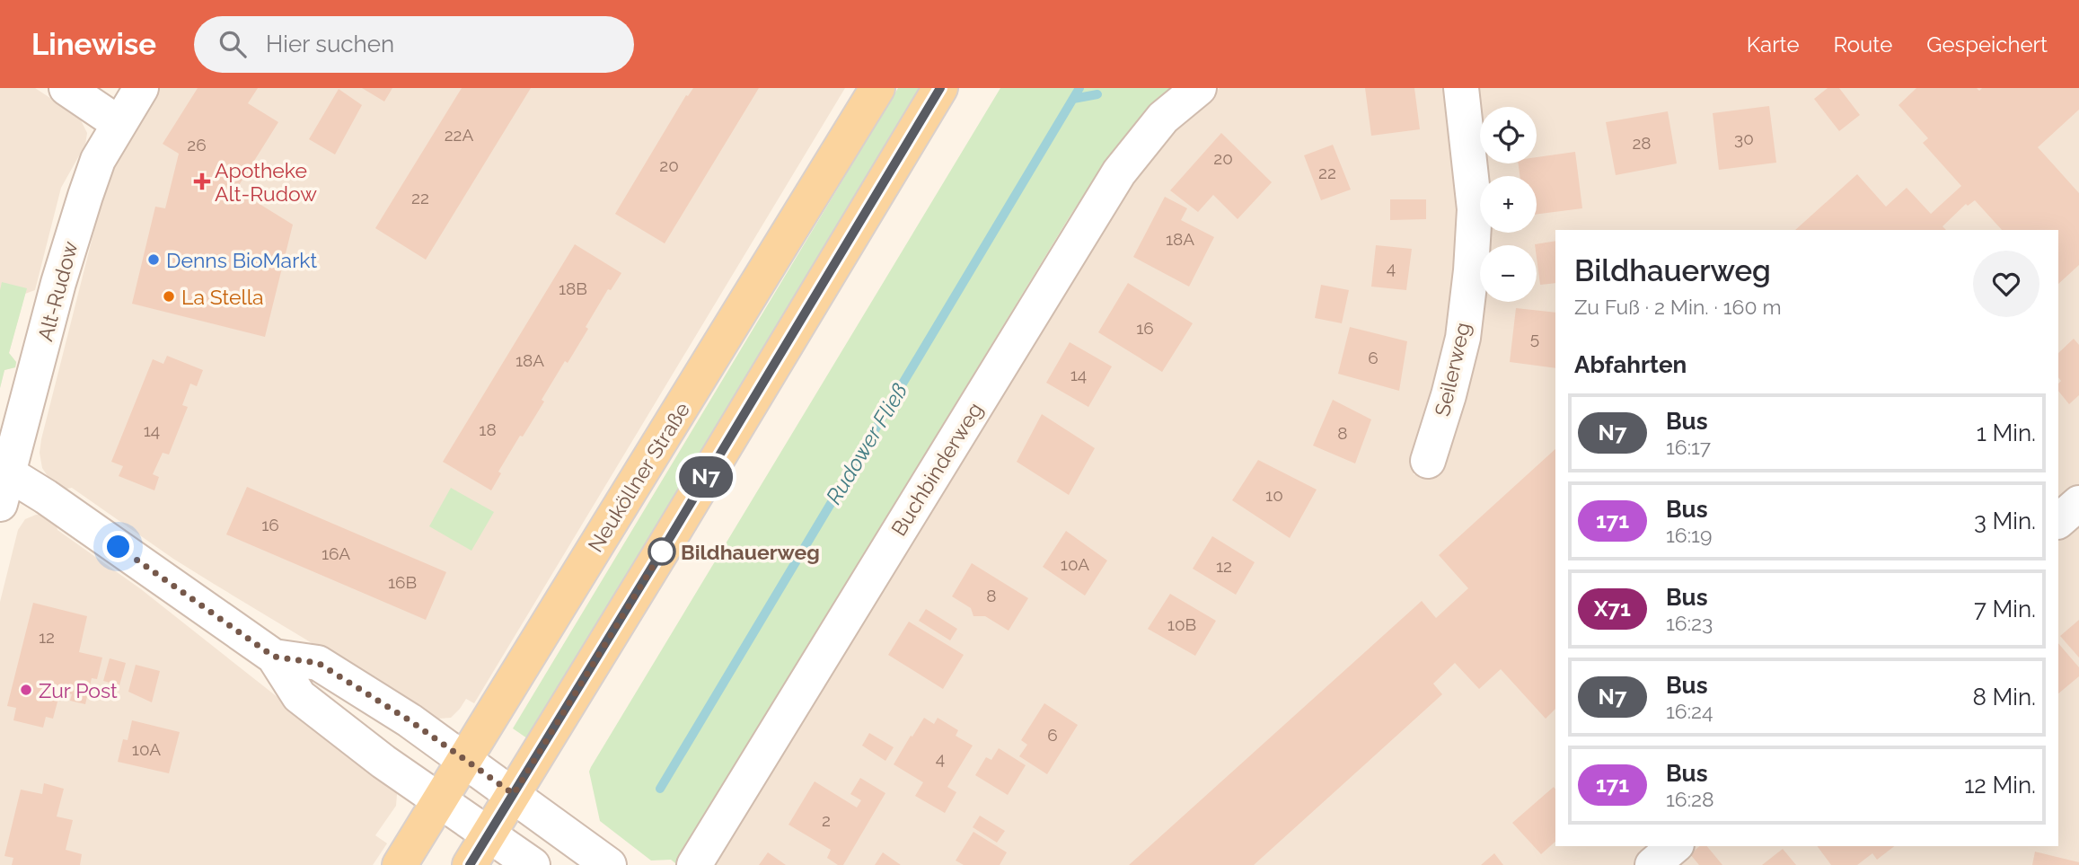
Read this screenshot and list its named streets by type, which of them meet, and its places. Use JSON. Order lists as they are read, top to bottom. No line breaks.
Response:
{"streets":{"main road":["Neuköllner Straße"],"street":["Alt-Rudow","Seilerweg","Buchbinderweg"]},"water":["Rudower Fließ"],"places":{"health":["Apotheke Alt-Rudow"],"other":["Denns BioMarkt","La Stella","Bildhauerweg","Zur Post"]},"lines":["bus line N7"],"house_numbers":["22A","30","28","26","20","20","22","22","18A","4","18B","16","5","6","18A","14","18","14","8","10","16","16A","10A","12","16B","8","10B","12","6","10A","4","2"],"page":{"header":"Linewise","search":"Hier suchen","nav":["Karte","Route","Gespeichert"],"on_map":"N7","map_buttons":["+","−"],"heading":[["Bildhauerweg","Zu Fuß · 2 Min. · 160 m"],"Abfahrten"],"list":[{"mark":"N7","name":"Bus","note":"16:17","value":"1 Min."},{"mark":"171","name":"Bus","note":"16:19","value":"3 Min."},{"mark":"X71","name":"Bus","note":"16:23","value":"7 Min."},{"mark":"N7","name":"Bus","note":"16:24","value":"8 Min."},{"mark":"171","name":"Bus","note":"16:28","value":"12 Min."}]}}
